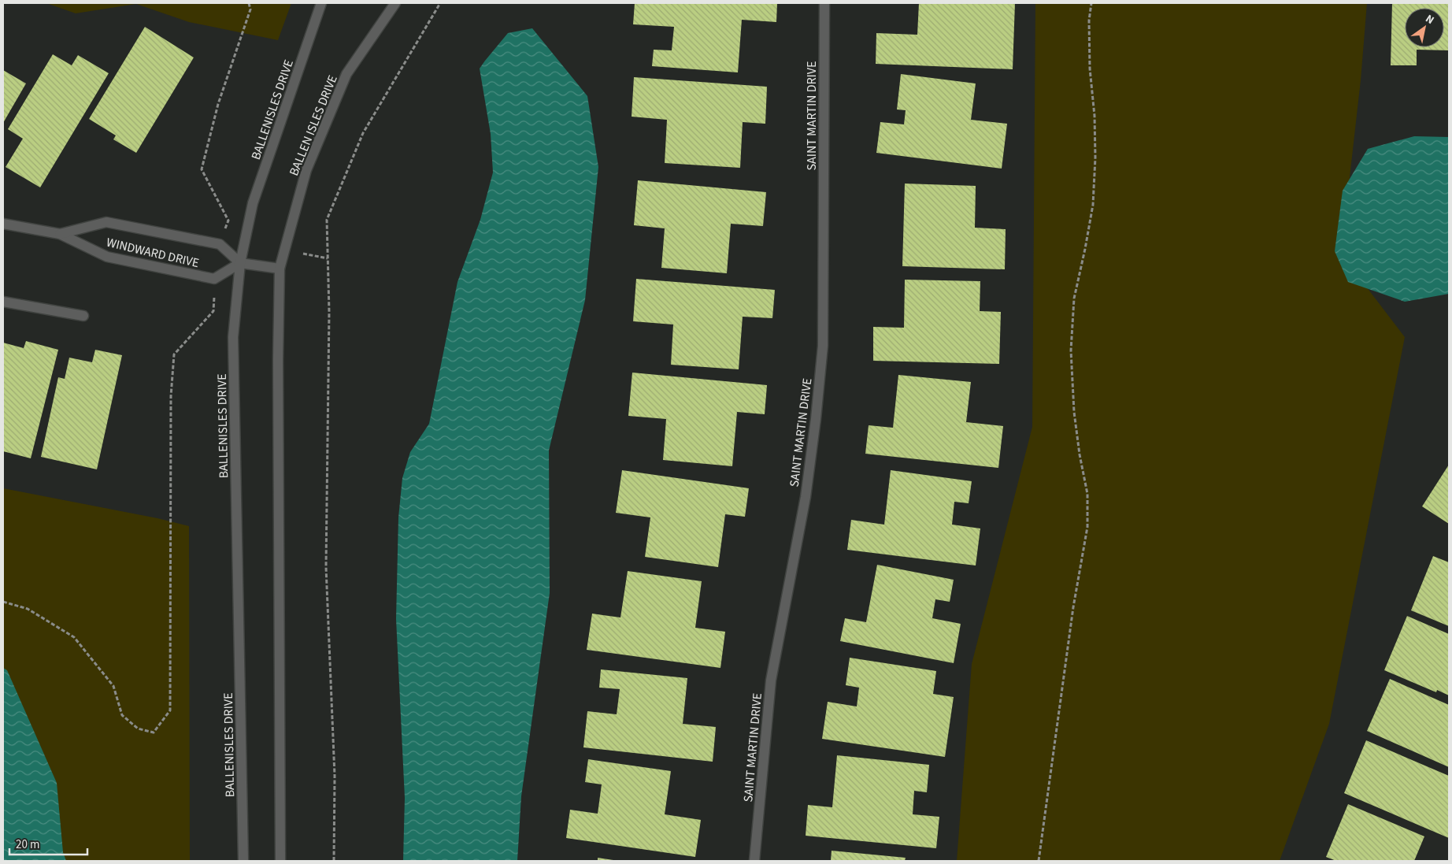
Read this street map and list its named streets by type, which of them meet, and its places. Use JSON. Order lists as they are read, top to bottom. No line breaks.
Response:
{"streets":{"street":["BALLENISLES DRIVE","SAINT MARTIN DRIVE","BALLEN ISLES DRIVE","WINDWARD DRIVE"]},"scale_bar":"20 m","north":"top right"}
